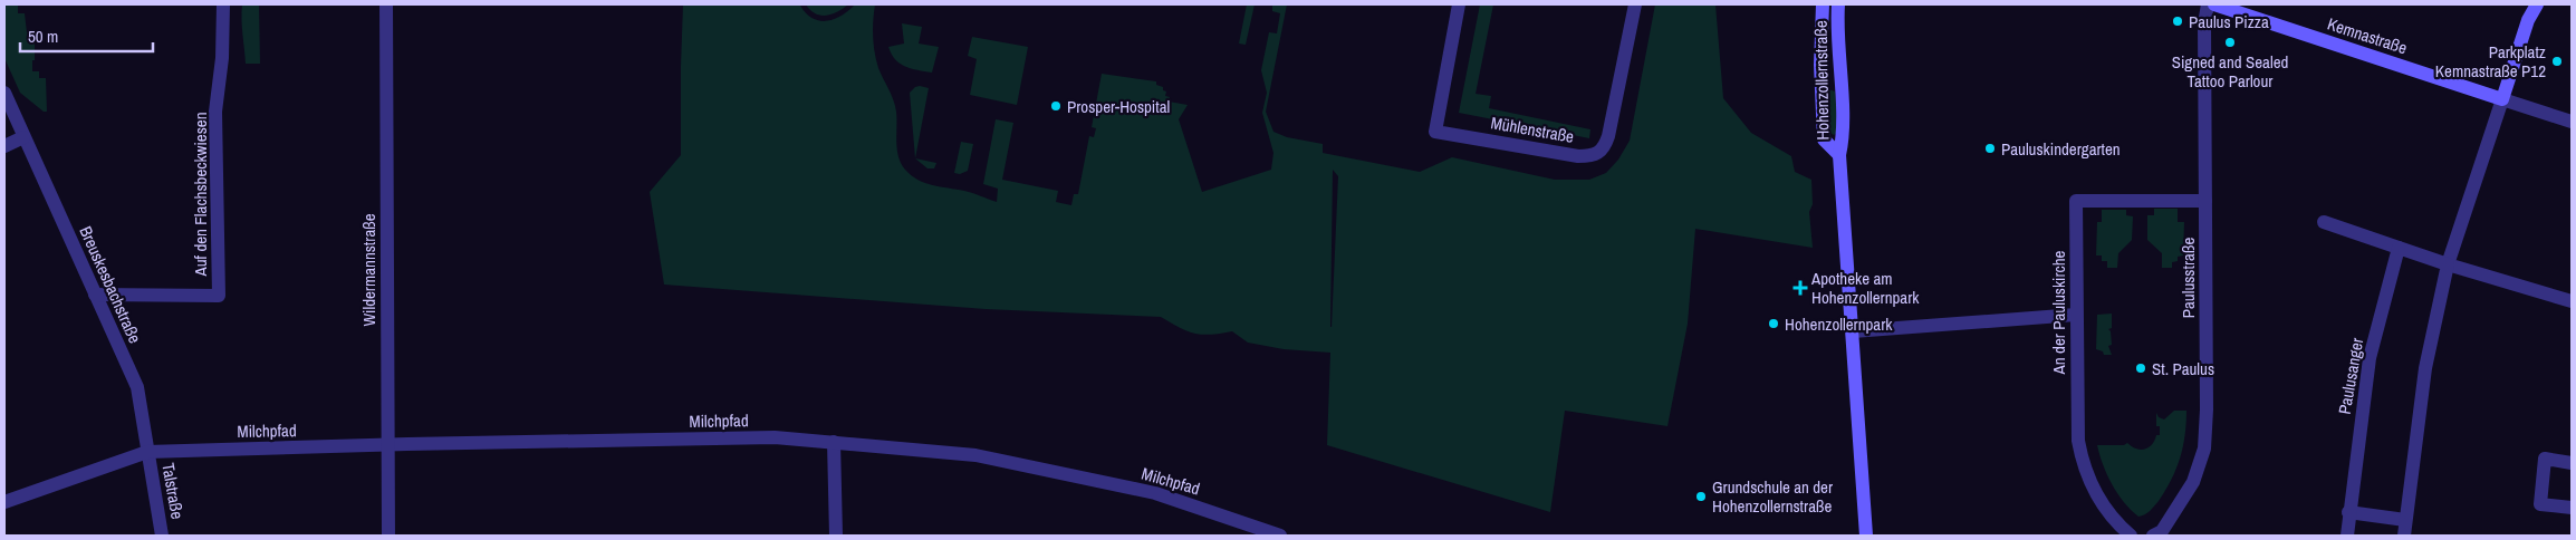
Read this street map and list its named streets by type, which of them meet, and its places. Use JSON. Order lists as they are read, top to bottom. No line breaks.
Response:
{"streets":{"main road":["Kemnastraße","Hohenzollernstraße"],"street":["Mühlenstraße","Auf den Flachsbeckwiesen","Wildermannstraße","Paulusstraße","Breuskesbachstraße","An der Pauluskirche","Paulusanger","Milchpfad","Talstraße"]},"crossings":[["Auf den Flachsbeckwiesen","Breuskesbachstraße"],["Wildermannstraße","Milchpfad"],["Paulusstraße","An der Pauluskirche"],["Breuskesbachstraße","Milchpfad"],["Breuskesbachstraße","Talstraße"],["Milchpfad","Talstraße"]],"places":{"other":["Paulus Pizza","Signed and Sealed Tattoo Parlour","Parkplatz Kemnastraße P12","Prosper-Hospital","Pauluskindergarten","Hohenzollernpark","St. Paulus","Grundschule an der Hohenzollernstraße"],"health":["Apotheke am Hohenzollernpark"]},"scale_bar":"50 m"}
